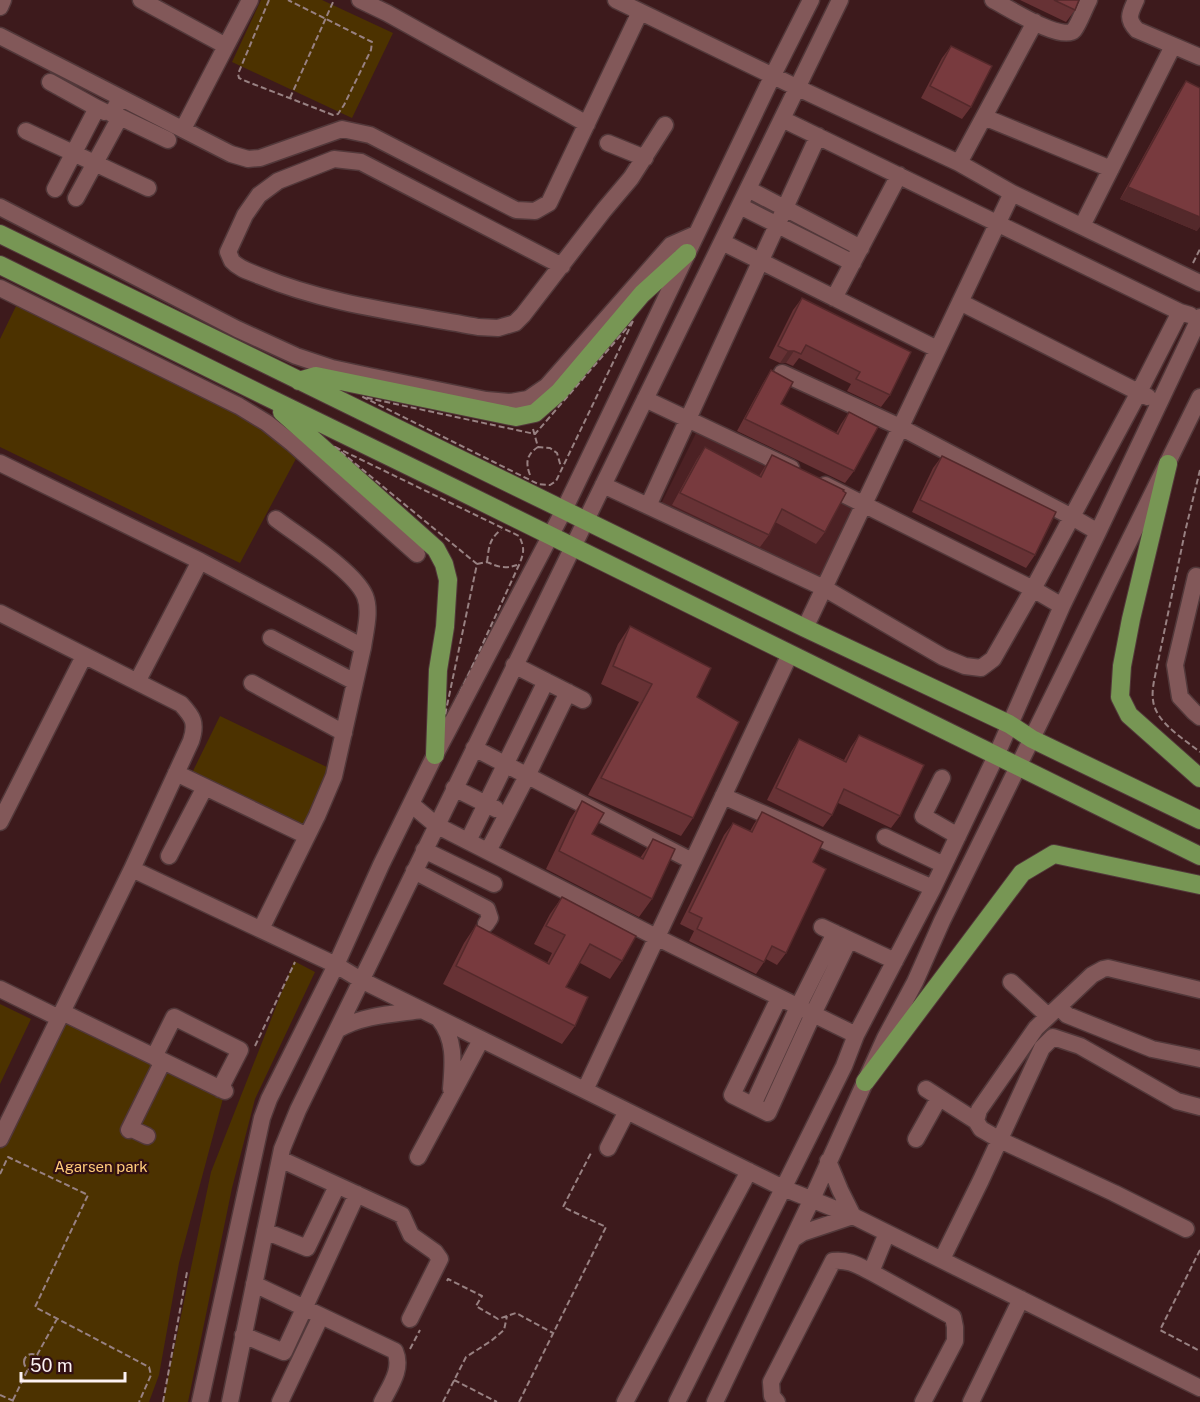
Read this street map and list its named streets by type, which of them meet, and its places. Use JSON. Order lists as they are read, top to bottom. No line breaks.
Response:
{"parks":["Agarsen park"],"scale_bar":"50 m"}
